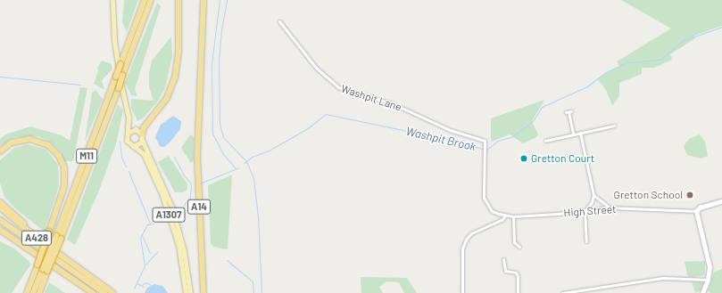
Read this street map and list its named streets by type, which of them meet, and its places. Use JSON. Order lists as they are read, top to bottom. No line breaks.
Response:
{"streets":{"highway":["M11","A14","A428"],"main road":["A1307"],"street":["Washpit Lane","High Street"]},"crossings":[["Washpit Lane","High Street"]],"water":["Washpit Brook"],"places":["Gretton Court","Gretton School"]}
